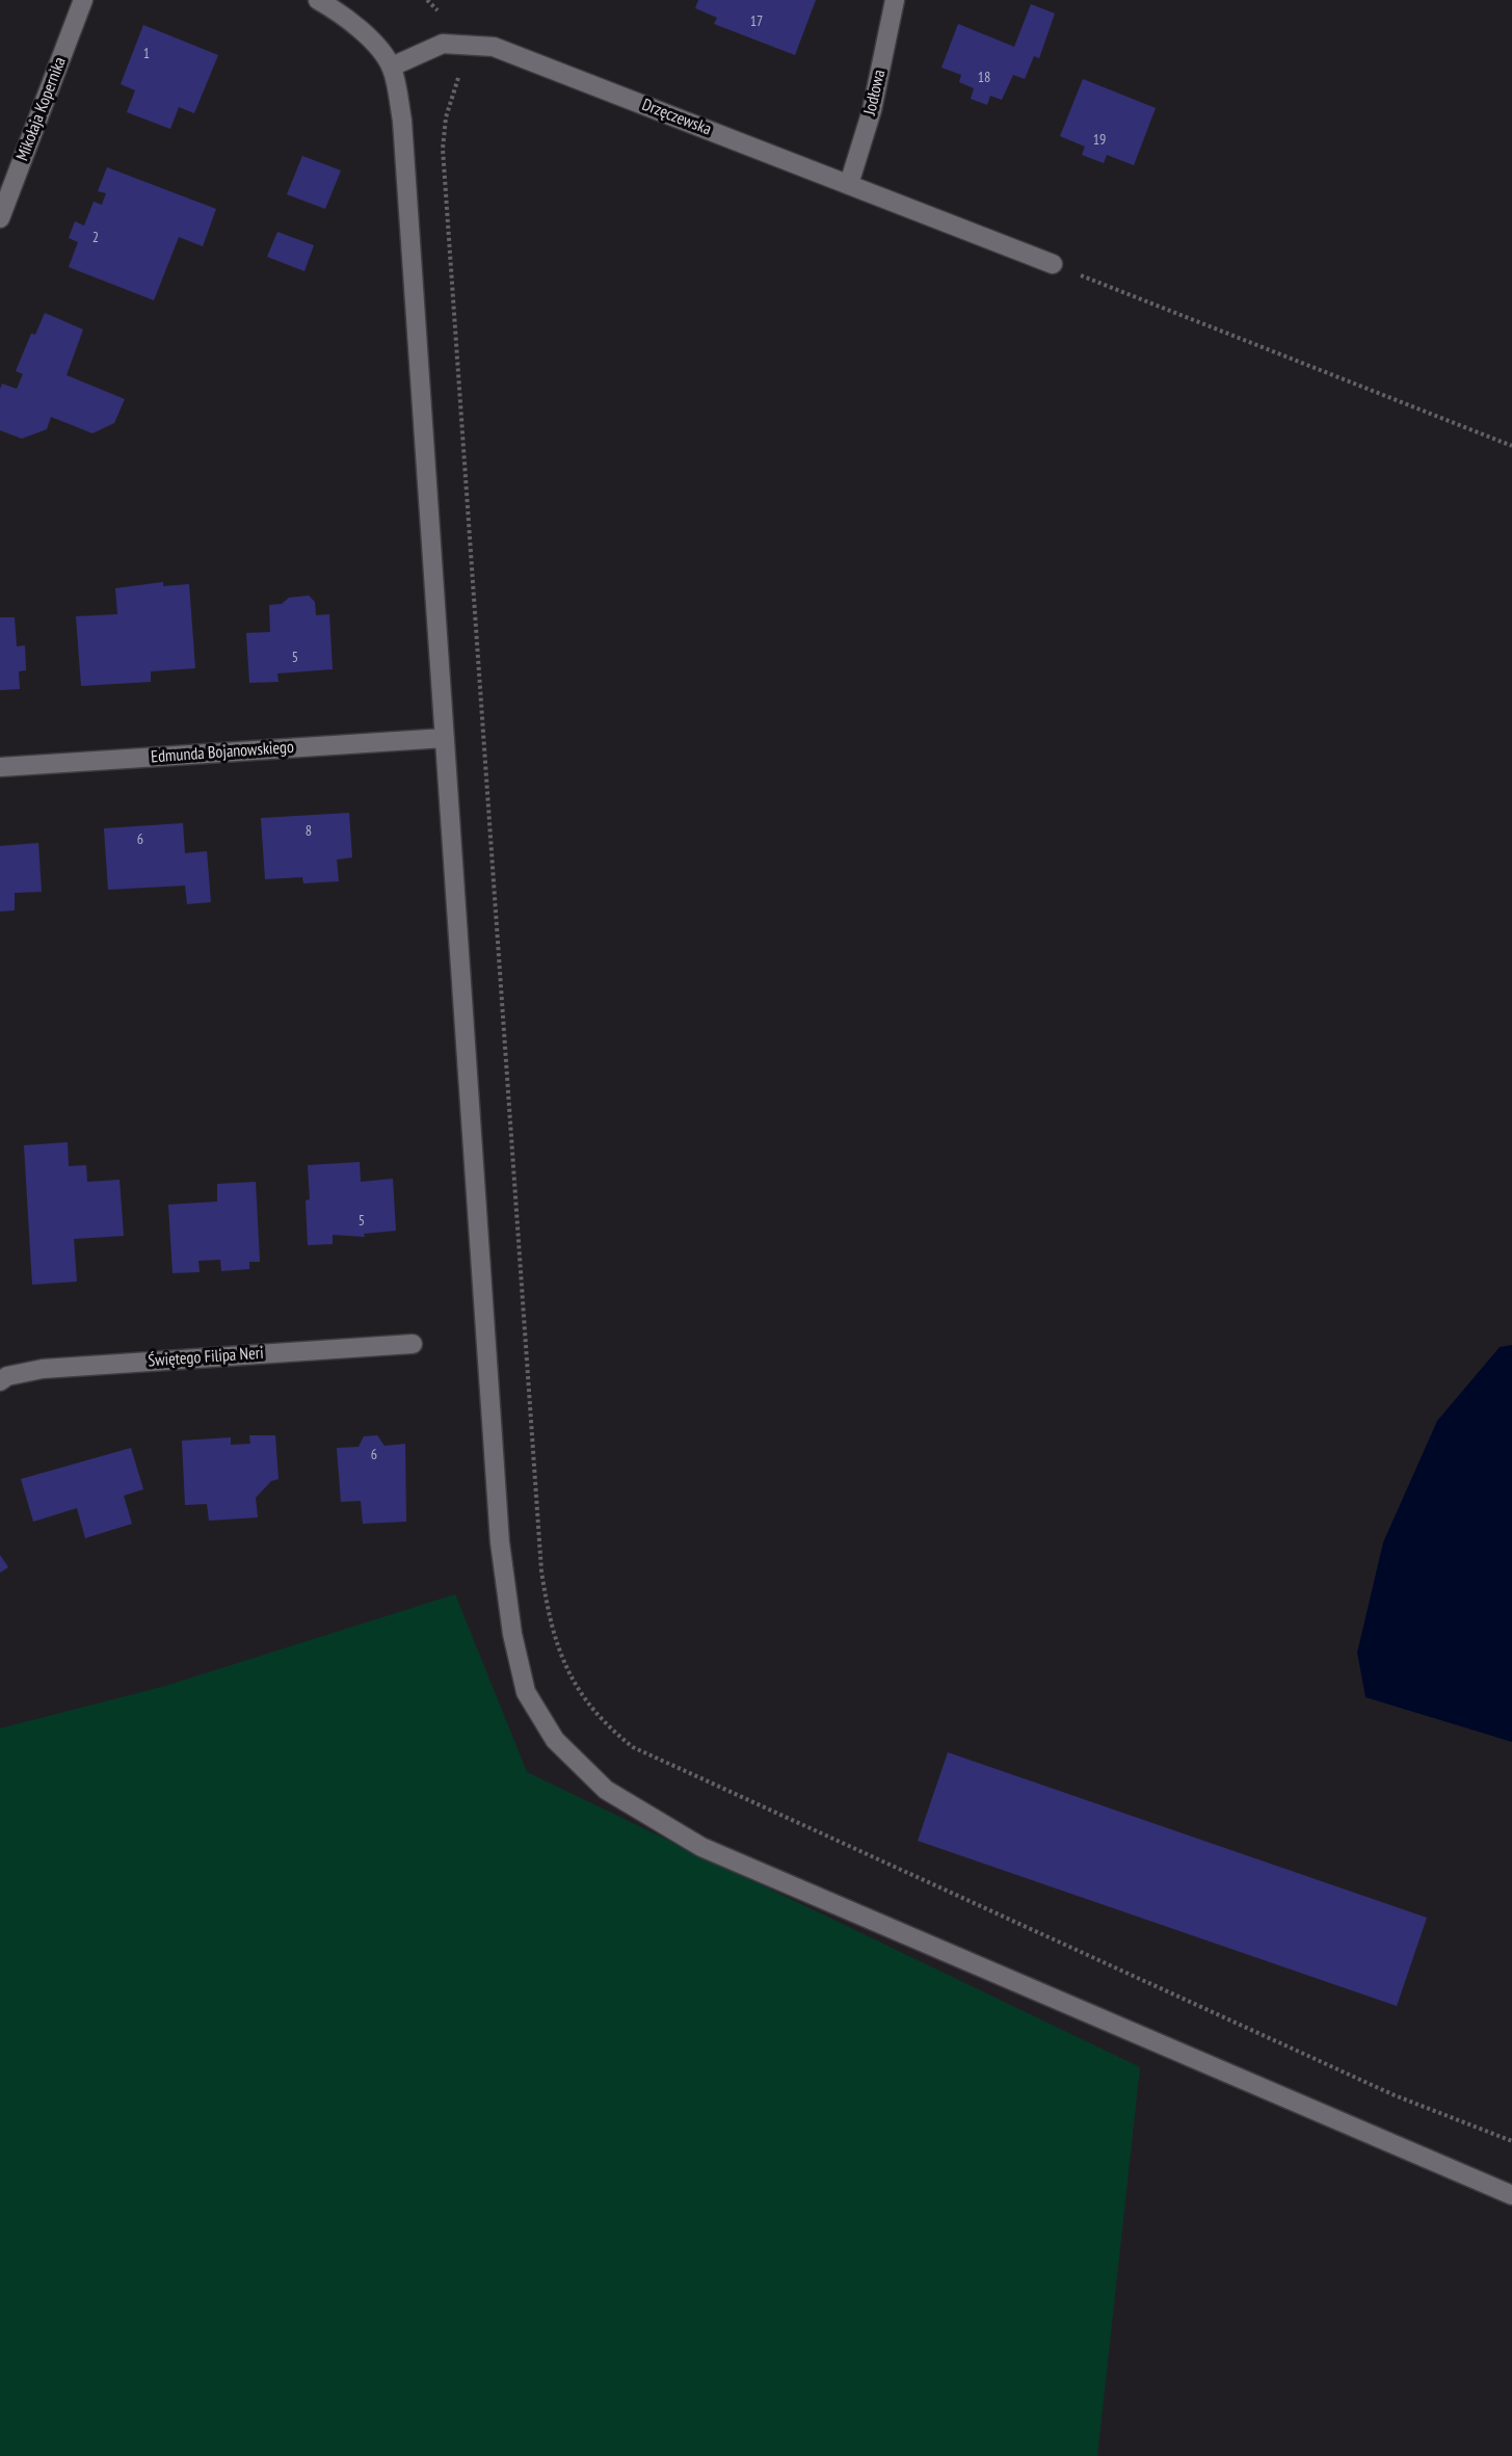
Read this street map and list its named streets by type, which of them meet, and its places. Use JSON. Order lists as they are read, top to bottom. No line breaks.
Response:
{"streets":{"street":["Jodłowa","Mikołaja Kopernika","Drzęczewska","Edmunda Bojanowskiego","Świętego Filipa Neri"]},"crossings":[["Jodłowa","Drzęczewska"]],"house_numbers":["17","1","18","19","2","5","8","6","5","6"]}
